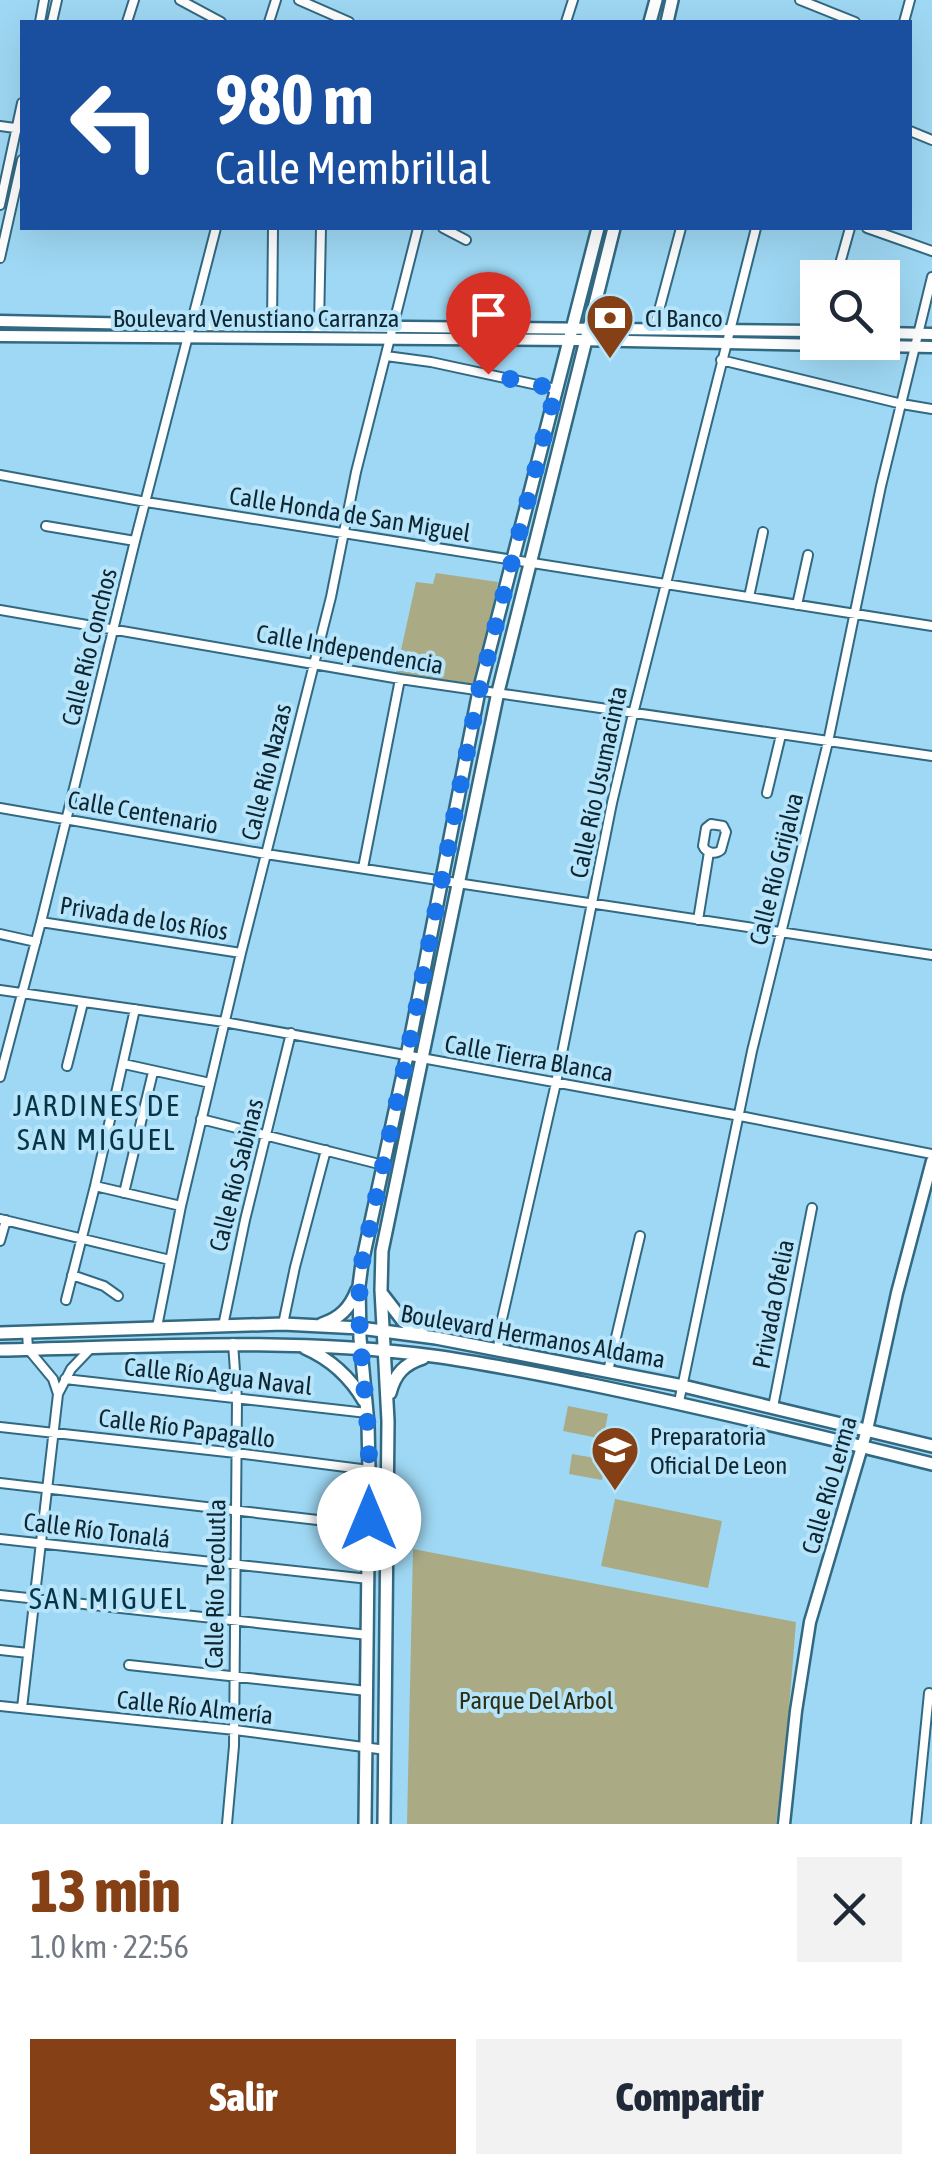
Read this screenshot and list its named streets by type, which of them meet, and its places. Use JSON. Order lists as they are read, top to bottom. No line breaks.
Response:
{"streets":{"main road":["Boulevard Venustiano Carranza","Boulevard Hermanos Aldama","Calle Río Lerma"],"street":["Calle Honda de San Miguel","Calle Río Conchos","Calle Independencia","Calle Río Nazas","Calle Río Usumacinta","Calle Centenario","Calle Río Grijalva","Privada de los Ríos","Calle Tierra Blanca","Calle Río Sabinas","Privada Ofelia","Calle Río Agua Naval","Calle Río Papagallo","Calle Río Tonalá","Calle Río Tecolutla","Calle Río Almería"]},"crossings":[["Boulevard Venustiano Carranza","Calle Río Conchos"],["Boulevard Venustiano Carranza","Calle Río Nazas"],["Boulevard Venustiano Carranza","Calle Río Usumacinta"],["Boulevard Venustiano Carranza","Calle Río Grijalva"],["Calle Honda de San Miguel","Calle Río Conchos"],["Calle Honda de San Miguel","Calle Río Nazas"],["Calle Honda de San Miguel","Calle Río Usumacinta"],["Calle Honda de San Miguel","Calle Río Grijalva"],["Calle Río Conchos","Calle Independencia"],["Calle Río Conchos","Calle Centenario"],["Calle Río Conchos","Privada de los Ríos"],["Calle Río Conchos","Calle Tierra Blanca"],["Calle Independencia","Calle Río Nazas"],["Calle Independencia","Calle Río Usumacinta"],["Calle Independencia","Calle Río Grijalva"],["Calle Río Nazas","Calle Centenario"],["Calle Río Nazas","Privada de los Ríos"],["Calle Río Nazas","Calle Tierra Blanca"],["Calle Río Nazas","Boulevard Hermanos Aldama"],["Calle Río Usumacinta","Calle Centenario"],["Calle Río Usumacinta","Calle Tierra Blanca"],["Calle Río Usumacinta","Boulevard Hermanos Aldama"],["Calle Centenario","Calle Río Grijalva"],["Calle Río Grijalva","Calle Tierra Blanca"],["Calle Río Grijalva","Boulevard Hermanos Aldama"],["Calle Tierra Blanca","Calle Río Sabinas"],["Calle Tierra Blanca","Calle Río Lerma"],["Calle Río Sabinas","Boulevard Hermanos Aldama"],["Privada Ofelia","Boulevard Hermanos Aldama"],["Boulevard Hermanos Aldama","Calle Río Lerma"],["Boulevard Hermanos Aldama","Calle Río Tecolutla"],["Calle Río Agua Naval","Calle Río Tecolutla"],["Calle Río Papagallo","Calle Río Tecolutla"],["Calle Río Tonalá","Calle Río Tecolutla"],["Calle Río Tecolutla","Calle Río Almería"]],"districts":["JARDINES DE SAN MIGUEL","SAN MIGUEL"],"parks":["Parque Del Arbol"],"places":{"bank":["CI Banco"],"school or university":["Preparatoria Oficial De Leon"]},"page":{"turn":["980 m","Calle Membrillal"],"heading":["13 min","1.0 km · 22:56"],"buttons":["Salir","Compartir"]}}
